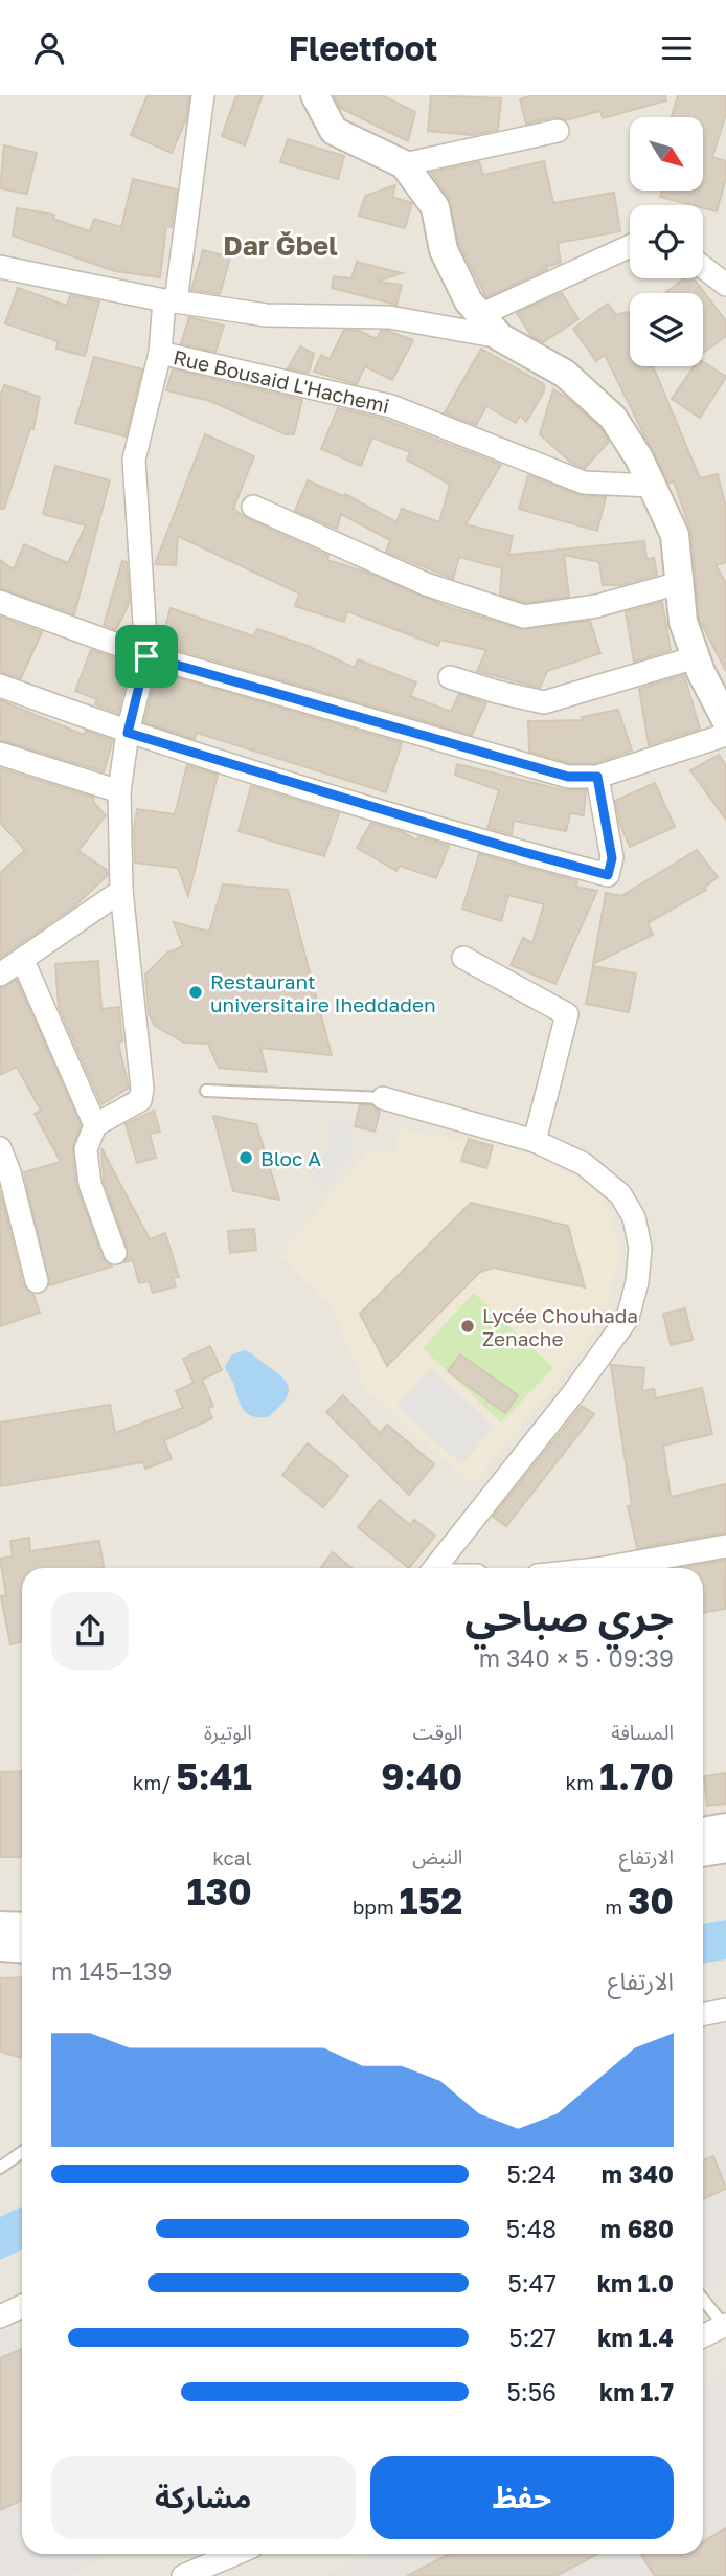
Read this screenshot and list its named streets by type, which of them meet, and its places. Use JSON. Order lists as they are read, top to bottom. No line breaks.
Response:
{"streets":{"street":["Rue Bousaid L'Hachemi"]},"districts":["Dar Ǧbel"],"places":["Restaurant universitaire Iheddaden","Bloc A","Lycée Chouhada Zenache"],"north":"bottom right","page":{"header":"Fleetfoot","heading":["جري صباحي","09:39 · 5 × 340 m"],"stats":[["المسافة","1.70 km"],["الوقت","9:40"],["الوتيرة","5:41 /km"],["الارتفاع","30 m"],["النبض","152 bpm"],["kcal","130"]],"chart":["الارتفاع","139–145 m"],"list":[{"name":"340 m","note":"5:24"},{"name":"680 m","note":"5:48"},{"name":"1.0 km","note":"5:47"},{"name":"1.4 km","note":"5:27"},{"name":"1.7 km","note":"5:56"}],"buttons":["حفظ","مشاركة"]}}
